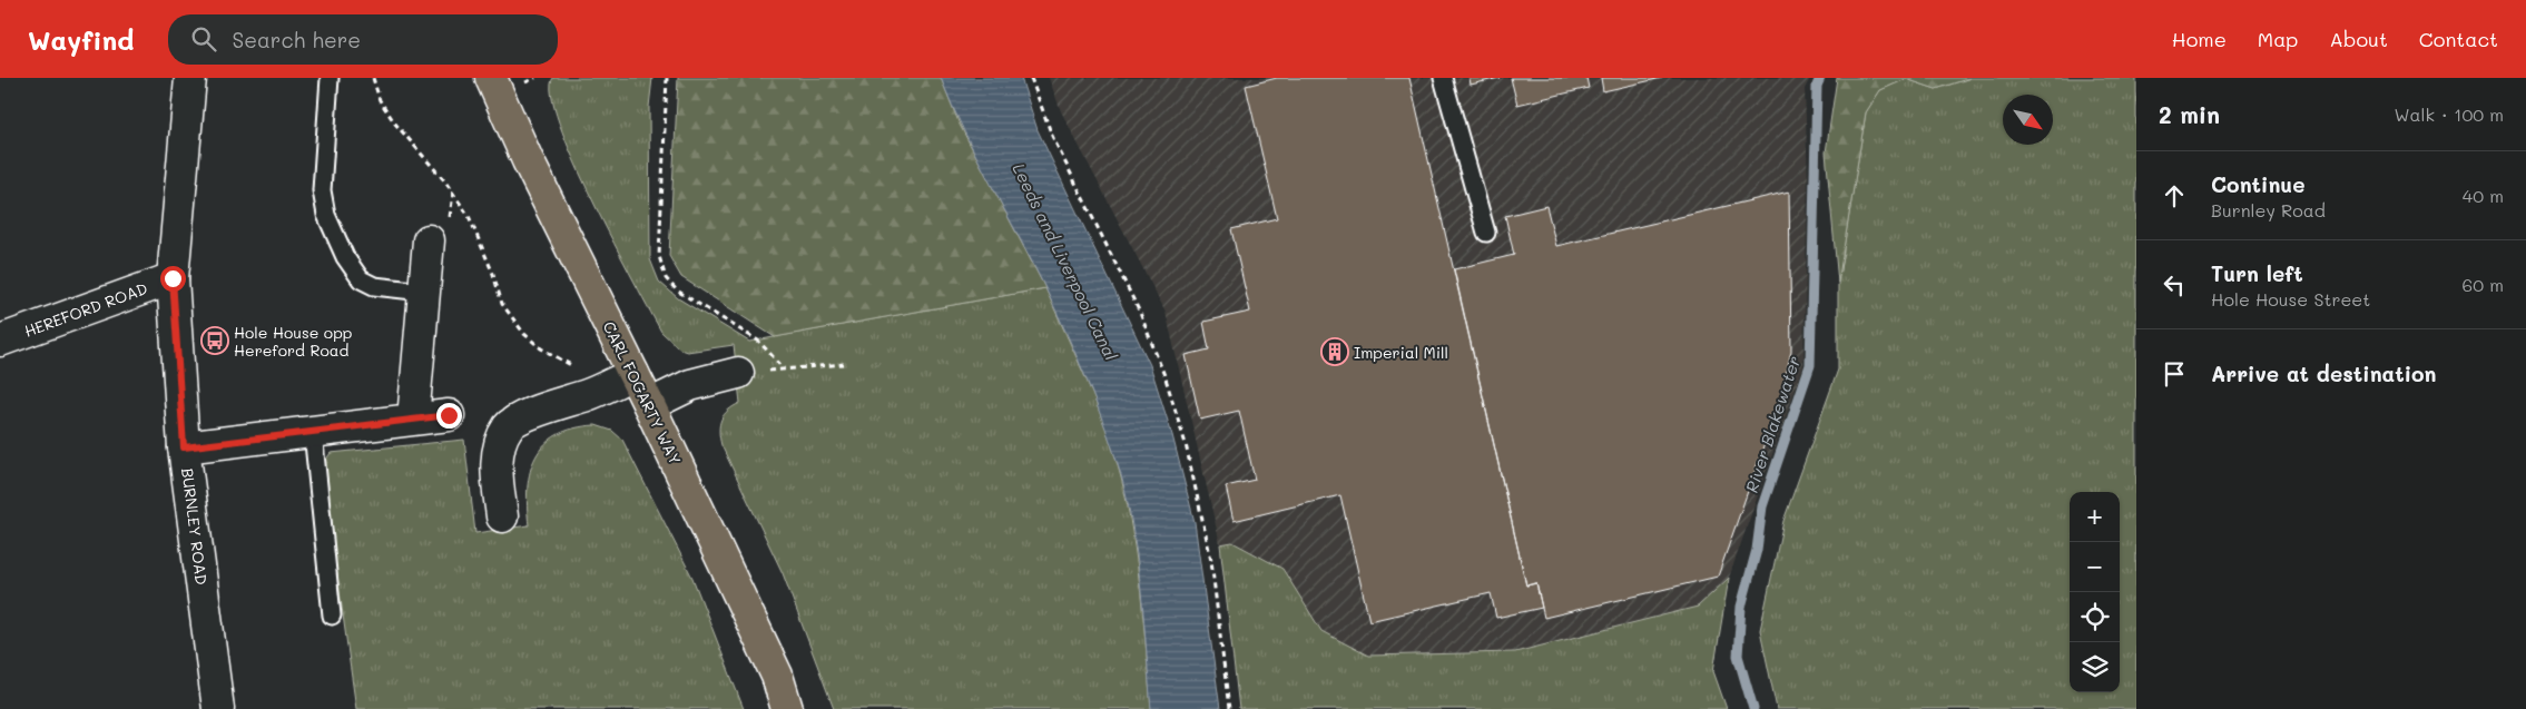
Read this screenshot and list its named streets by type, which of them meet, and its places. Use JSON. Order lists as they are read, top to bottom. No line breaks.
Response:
{"streets":{"highway":["CARL FOGARTY WAY"],"street":["HEREFORD ROAD","BURNLEY ROAD"]},"crossings":[["HEREFORD ROAD","BURNLEY ROAD"]],"water":["Leeds and Liverpool Canal","River Blakewater"],"places":{"bus stop":["Hole House opp Hereford Road"],"building":["Imperial Mill"]},"north":"bottom right","page":{"header":"Wayfind","search":"Search here","nav":["Home","Map","About","Contact"],"heading":["2 min","Walk · 100 m"],"list":[["Continue","Burnley Road","40 m"],["Turn left","Hole House Street","60 m"],"Arrive at destination"],"map_buttons":["+","−"]}}
